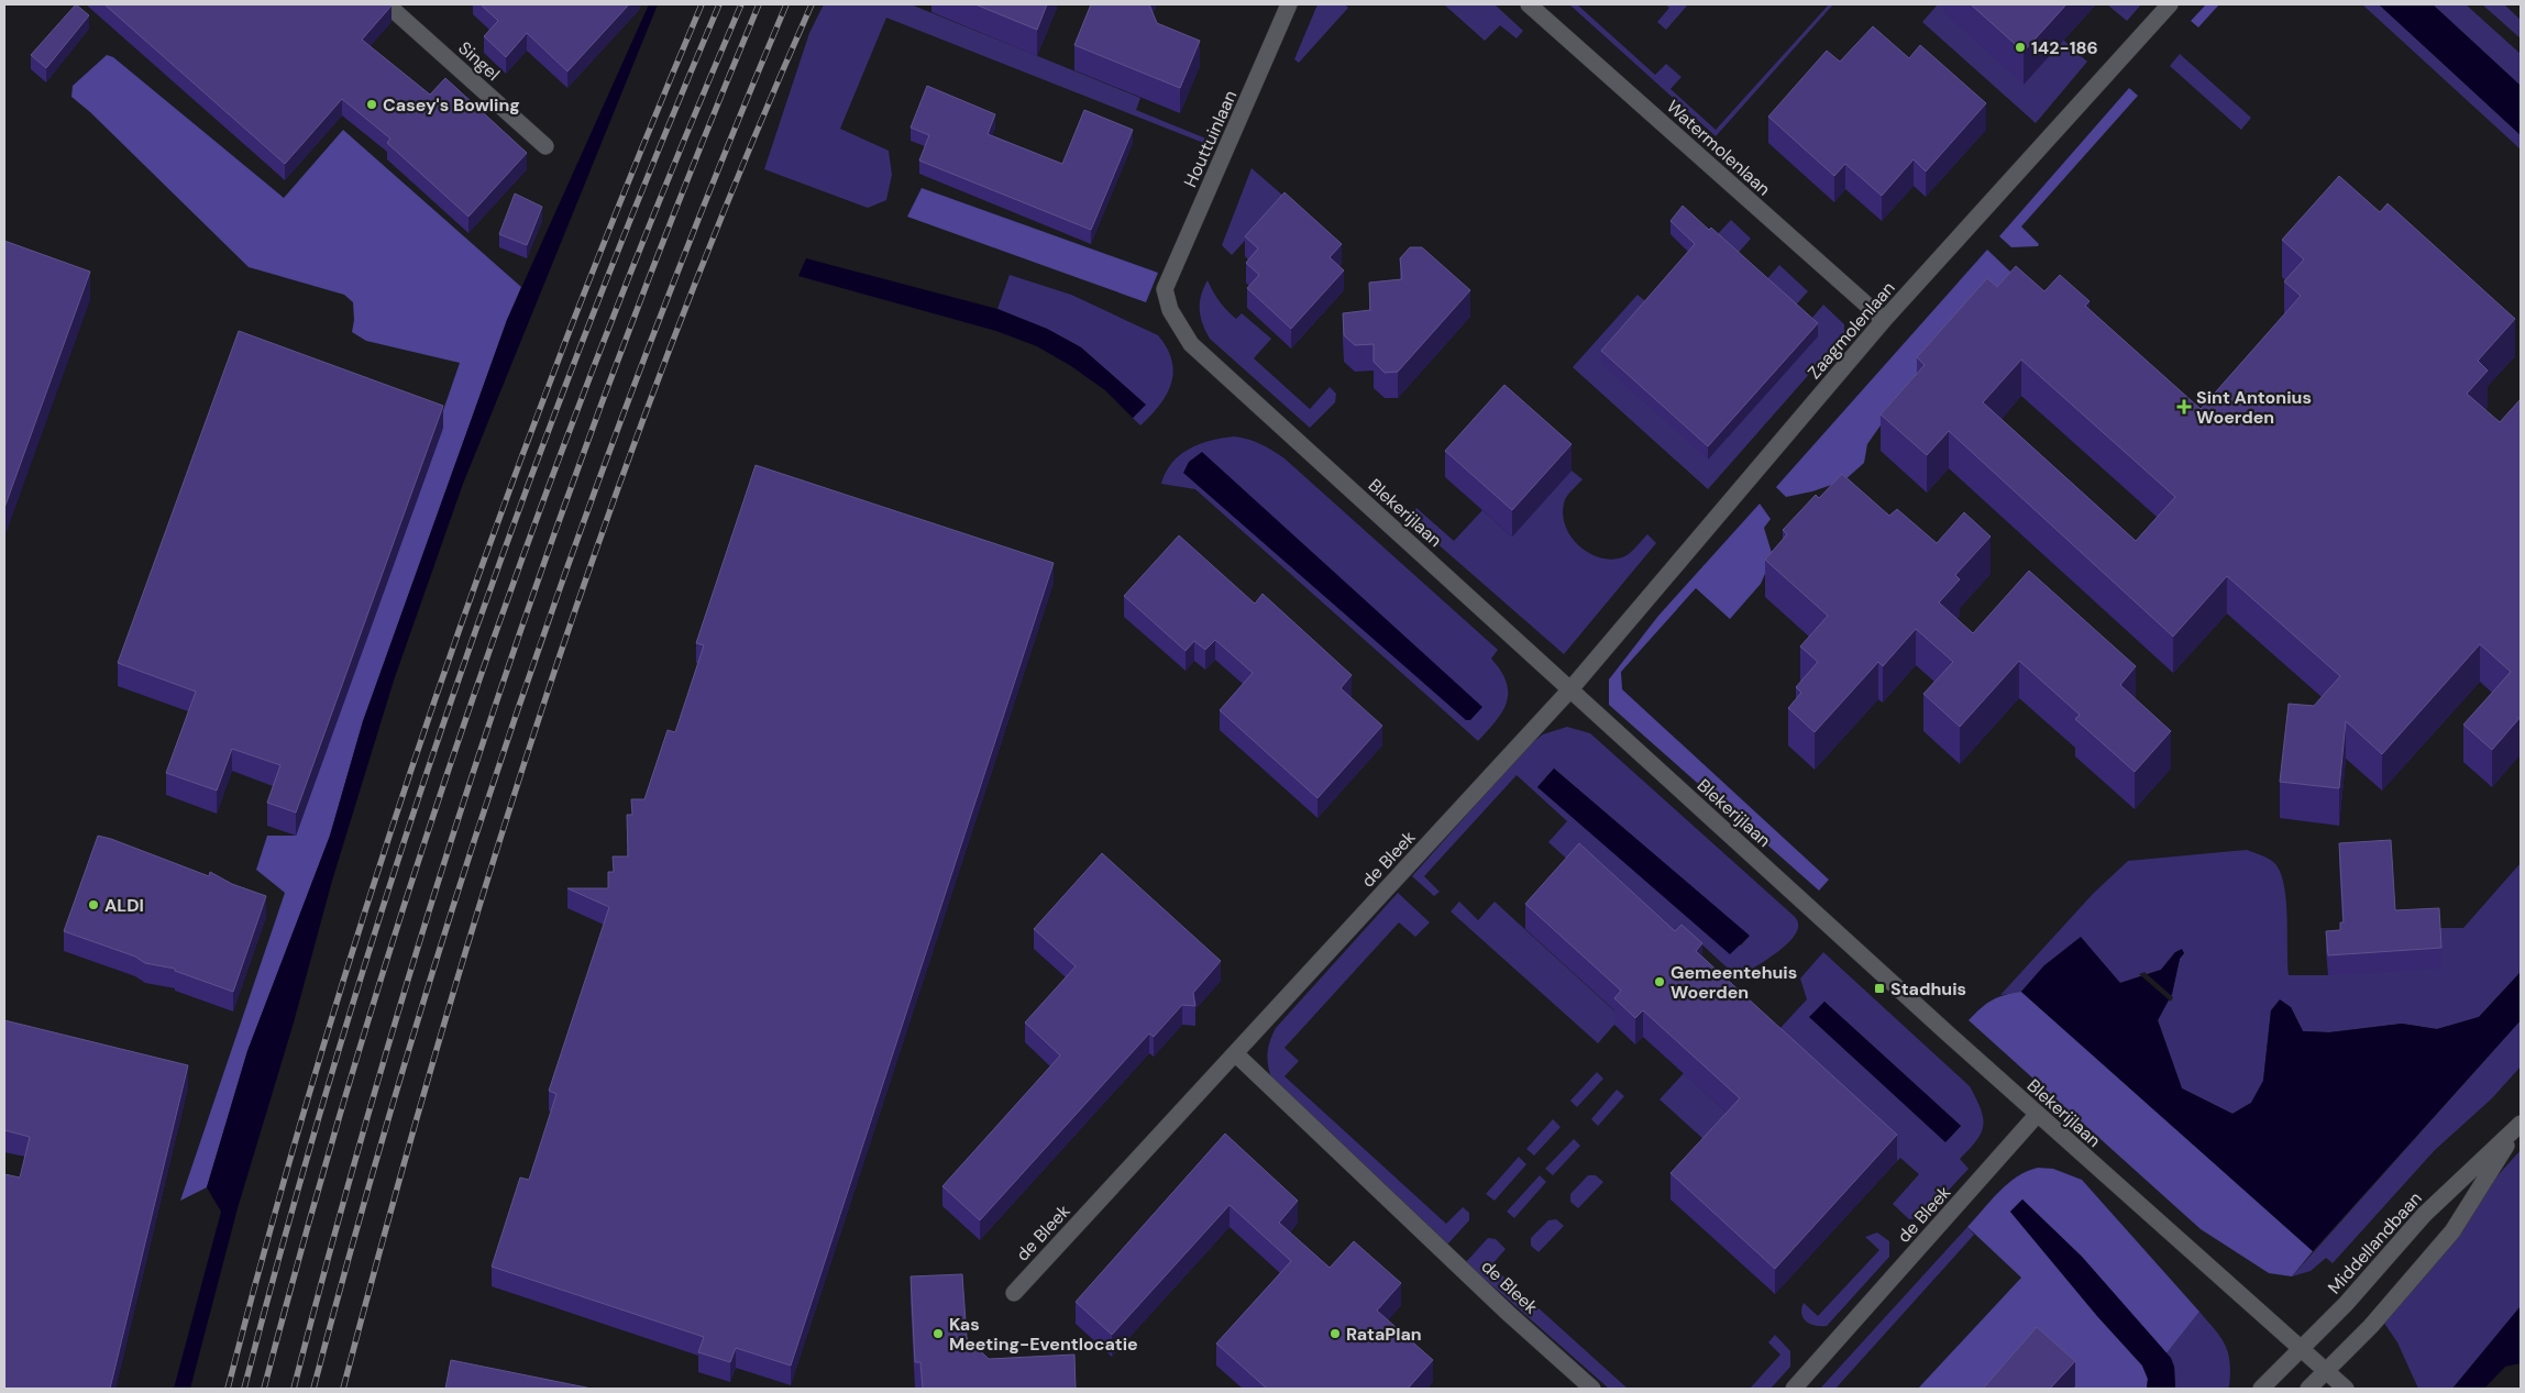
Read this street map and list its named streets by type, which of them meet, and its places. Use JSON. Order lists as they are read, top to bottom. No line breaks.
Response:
{"streets":{"street":["Singel","Houttuinlaan","Watermolenlaan","Zaagmolenlaan","Blekerijlaan","de Bleek","Middellandbaan"]},"crossings":[["Houttuinlaan","Blekerijlaan"],["Watermolenlaan","Zaagmolenlaan"],["Zaagmolenlaan","Blekerijlaan"],["Zaagmolenlaan","de Bleek"],["Blekerijlaan","de Bleek"],["Blekerijlaan","Middellandbaan"]],"places":{"other":["142-186","Casey's Bowling","ALDI","Gemeentehuis Woerden","Kas Meeting-Eventlocatie","RataPlan"],"health":["Sint Antonius Woerden"],"transit":["Stadhuis"]}}
